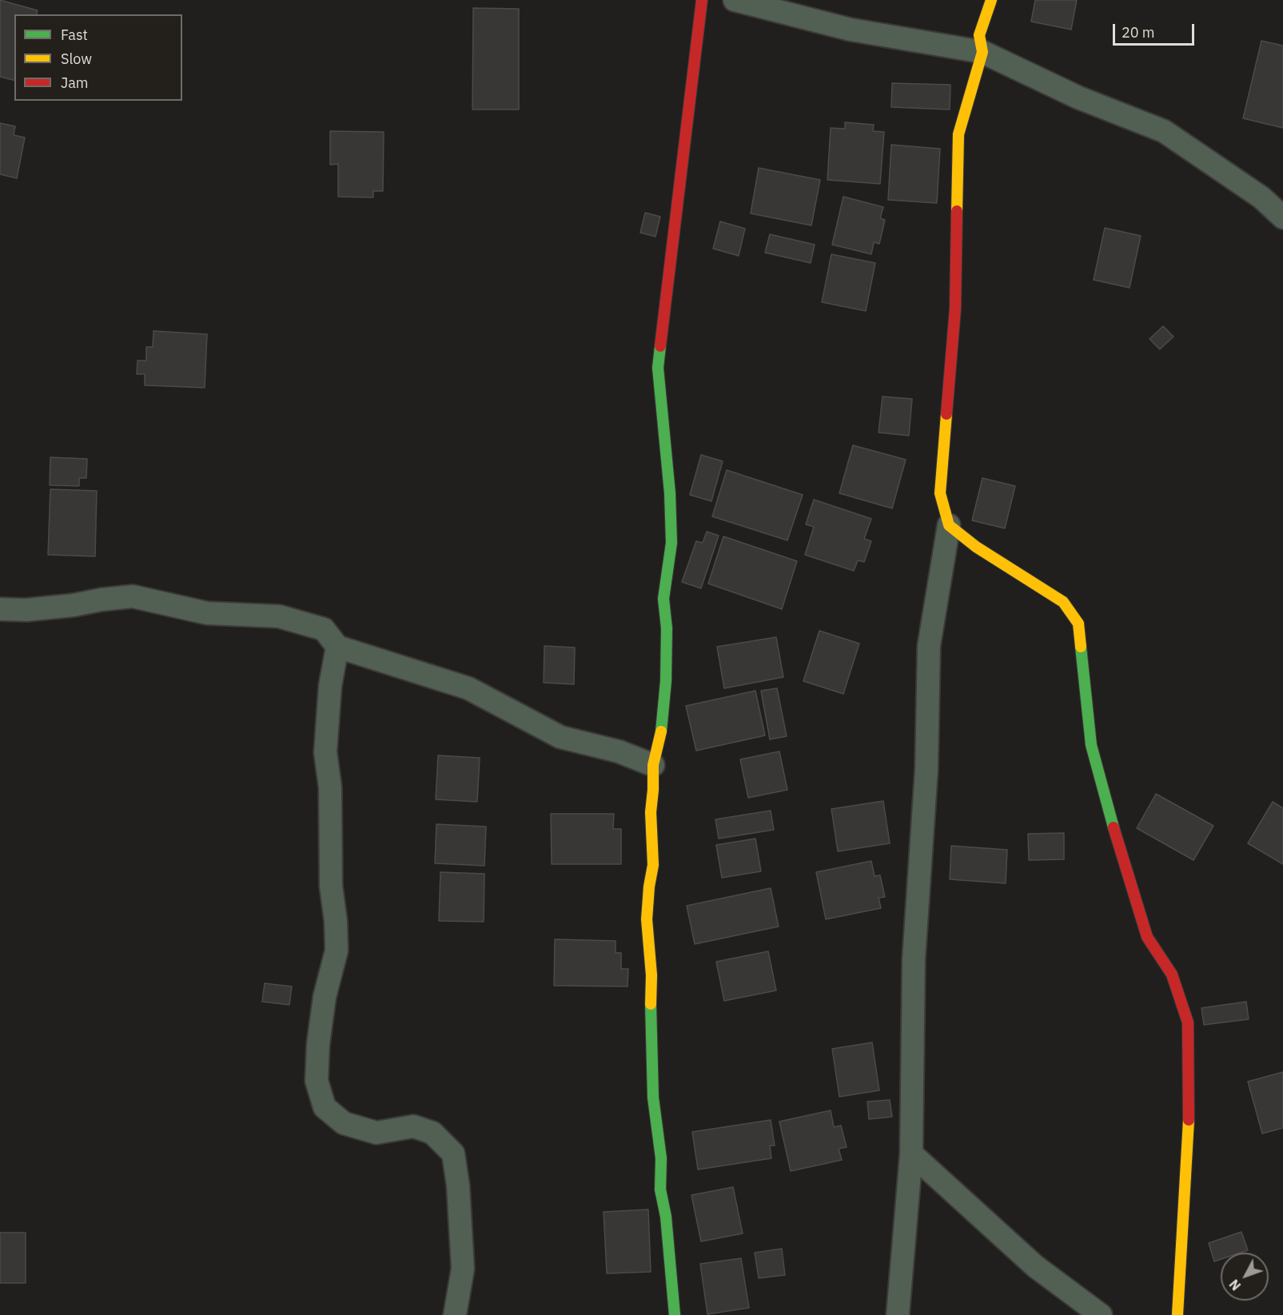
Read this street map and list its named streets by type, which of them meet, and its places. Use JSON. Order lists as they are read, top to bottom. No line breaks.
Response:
{"legend":["Fast","Slow","Jam"],"scale_bar":"20 m","north":"bottom left"}
